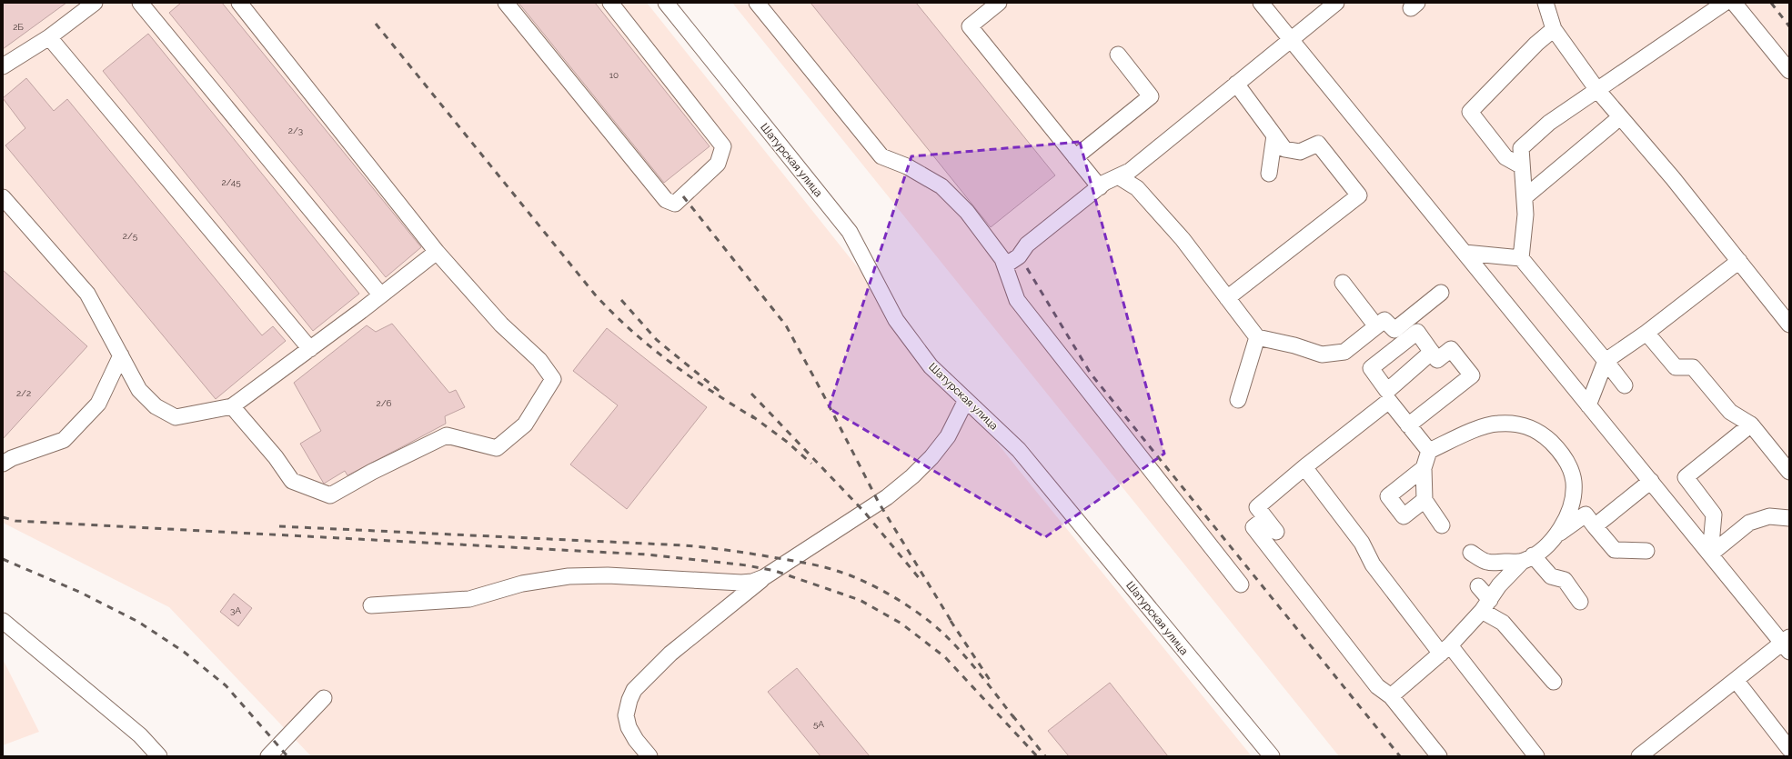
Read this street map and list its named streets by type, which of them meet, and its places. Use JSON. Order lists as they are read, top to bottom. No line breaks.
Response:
{"streets":{"street":["Шатурская улица"]},"house_numbers":["2Б","10","2/3","2/45","2/5","2/2","2/6","3А","5А"]}
